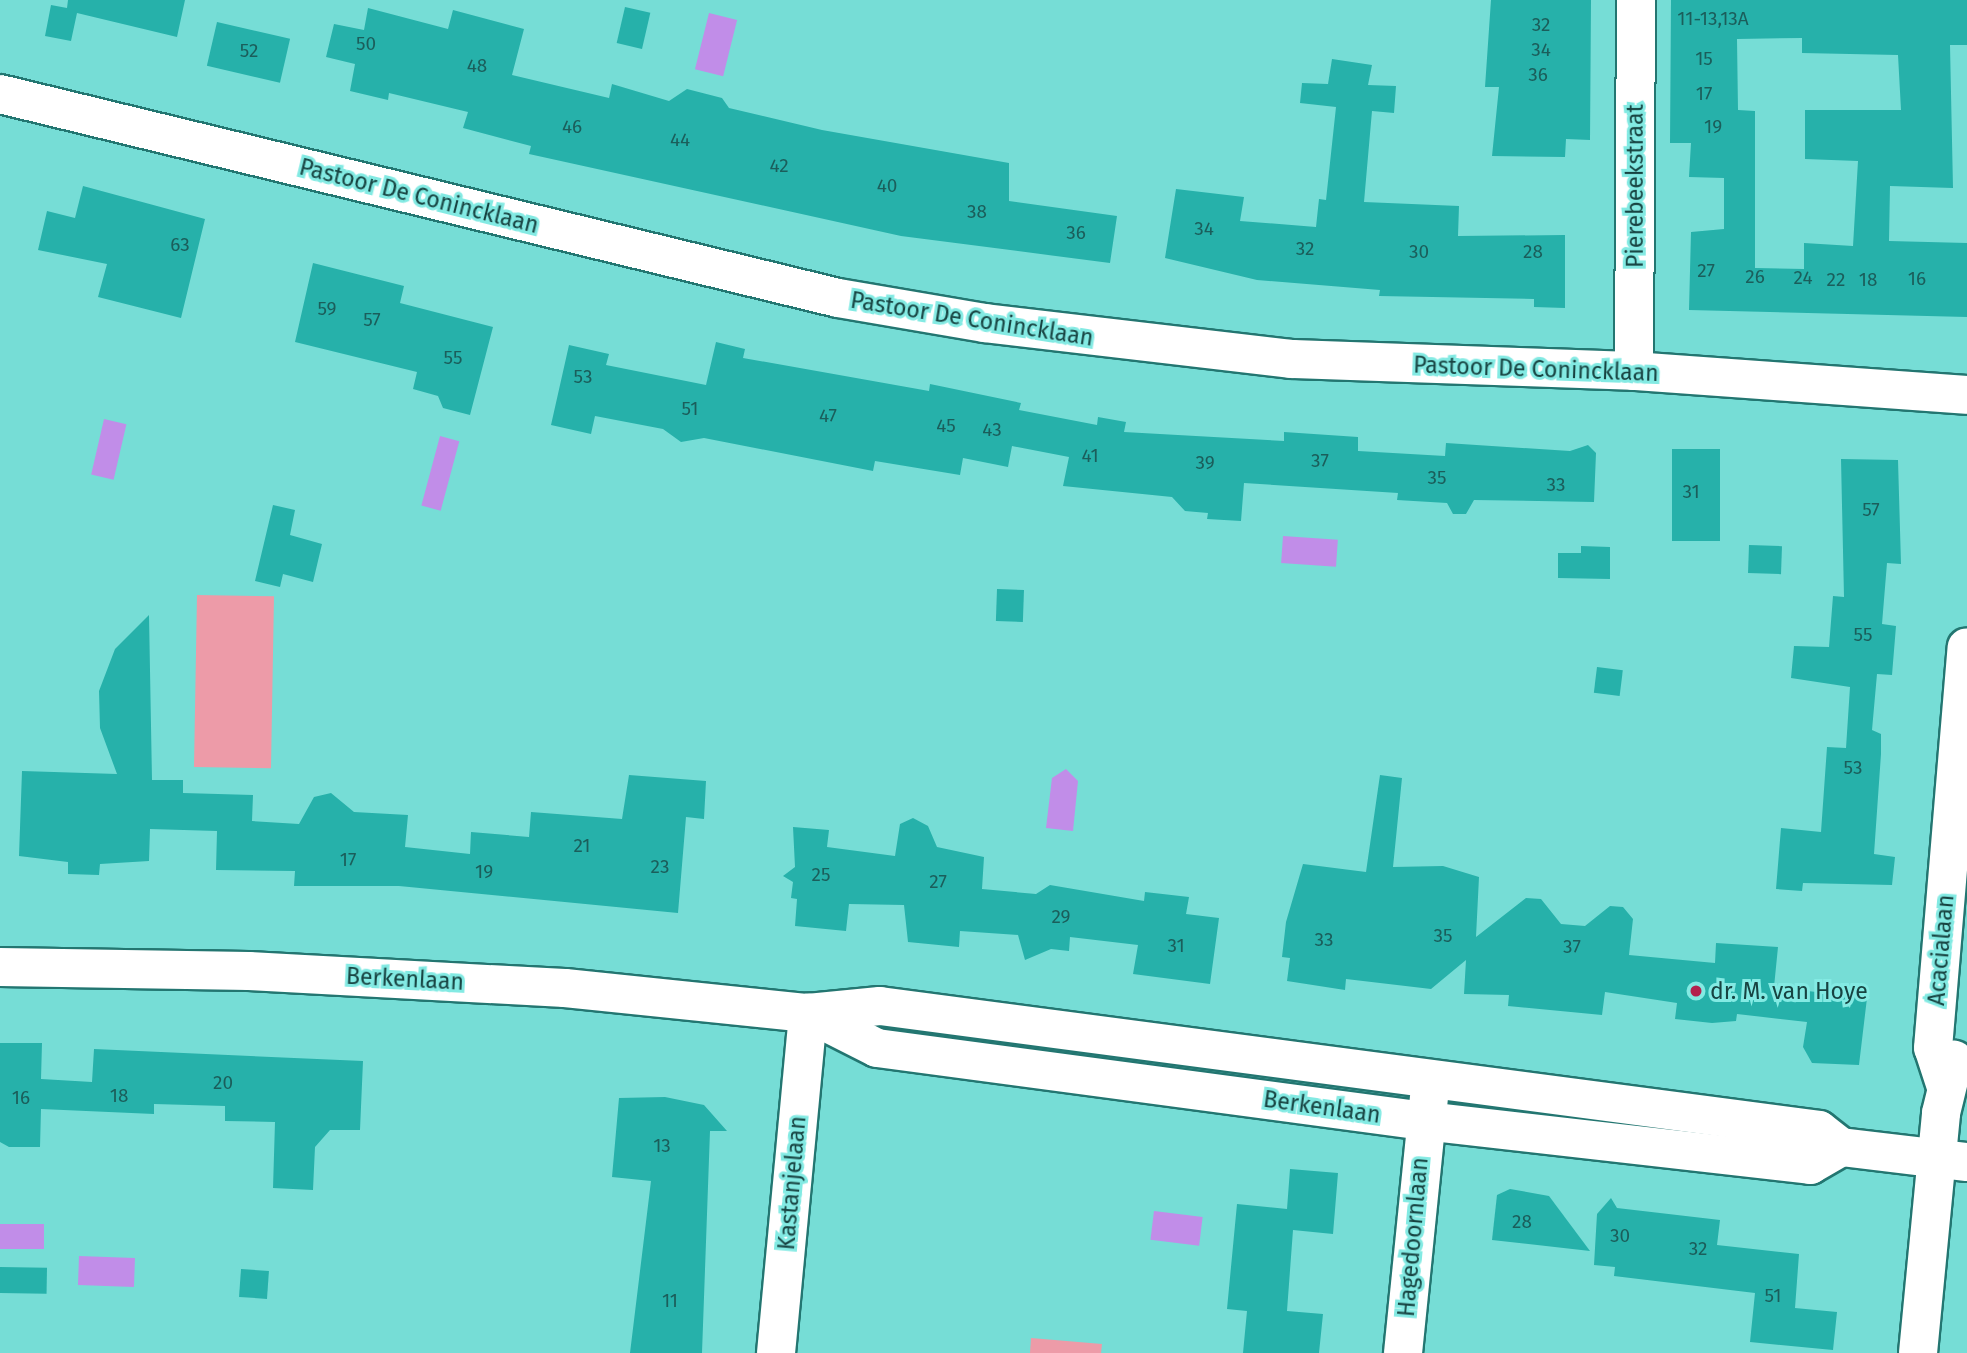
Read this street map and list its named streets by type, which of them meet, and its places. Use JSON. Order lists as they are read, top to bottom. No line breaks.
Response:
{"streets":{"street":["Pierebeekstraat","Pastoor De Conincklaan","Acacialaan","Berkenlaan","Kastanjelaan","Hagedoornlaan"]},"crossings":[["Pierebeekstraat","Pastoor De Conincklaan"],["Acacialaan","Berkenlaan"],["Berkenlaan","Kastanjelaan"],["Berkenlaan","Hagedoornlaan"]],"places":["dr. M. van Hoye"],"house_numbers":["11-13,13A","32","50","34","52","15","48","36","17","46","19","44","42","40","38","34","36","63","32","30","28","27","26","24","16","22","18","59","57","55","53","51","47","45","43","41","37","39","35","33","31","57","55","53","21","17","23","19","25","27","29","35","33","31","37","20","18","16","13","28","30","32","51","11"]}
